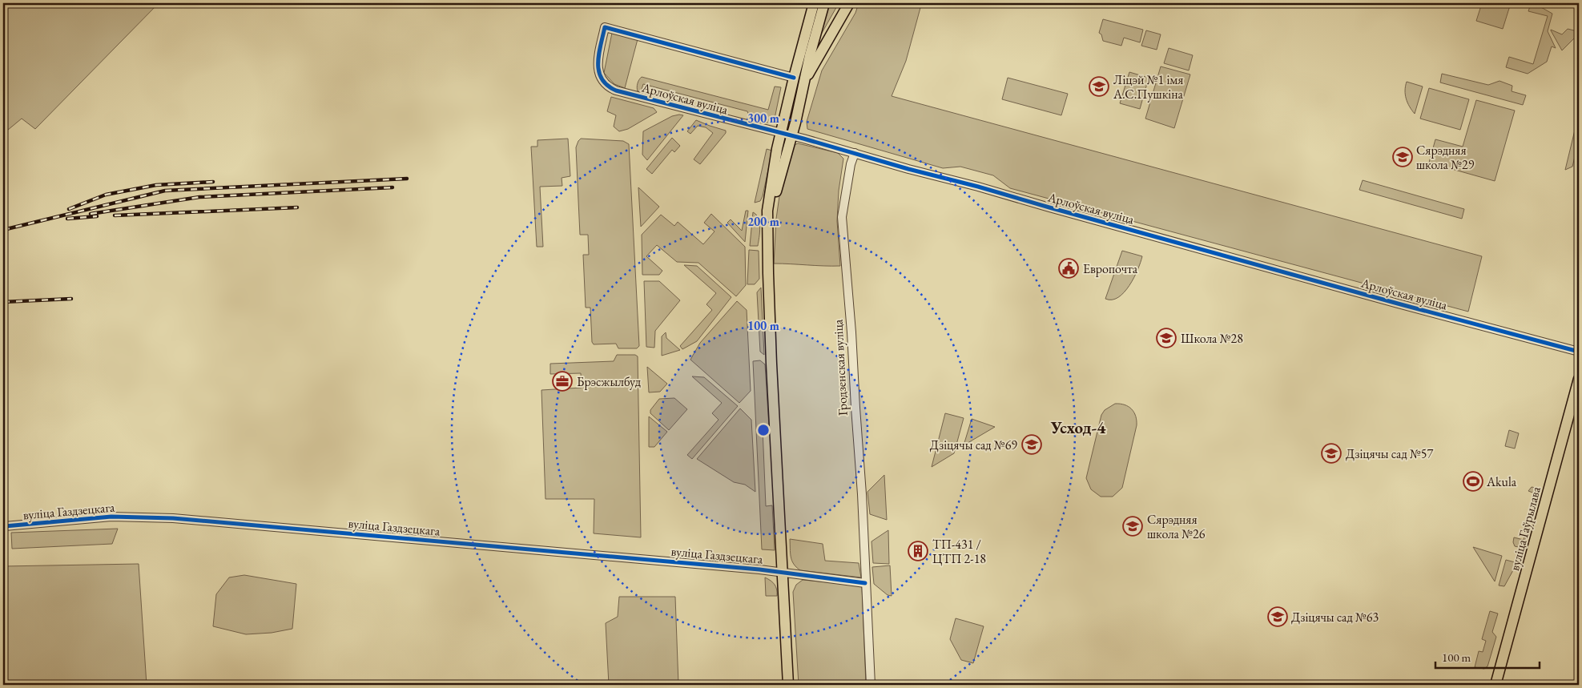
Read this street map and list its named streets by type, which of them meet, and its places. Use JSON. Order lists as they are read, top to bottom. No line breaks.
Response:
{"streets":{"main road":["вуліца Гаўрылава"],"street":["Арлоўская вуліца","Гродзенская вуліца","вуліца Газдзецкага"]},"crossings":[["Арлоўская вуліца","Гродзенская вуліца"]],"districts":["Усход-4"],"places":{"school or university":["Ліцэй №1 імя А.С.Пушкіна","Сярэдняя школа №29","Школа №28","Дзіцячы сад №69","Дзіцячы сад №57","Сярэдняя школа №26","Дзіцячы сад №63"],"public building":["Европочта"],"office":["Брэсжылбуд"],"sports":["Akula"],"building":["ТП-431 / ЦТП 2-18"]},"scale_bar":"100 m","rings":["300 m","200 m","100 m"]}
